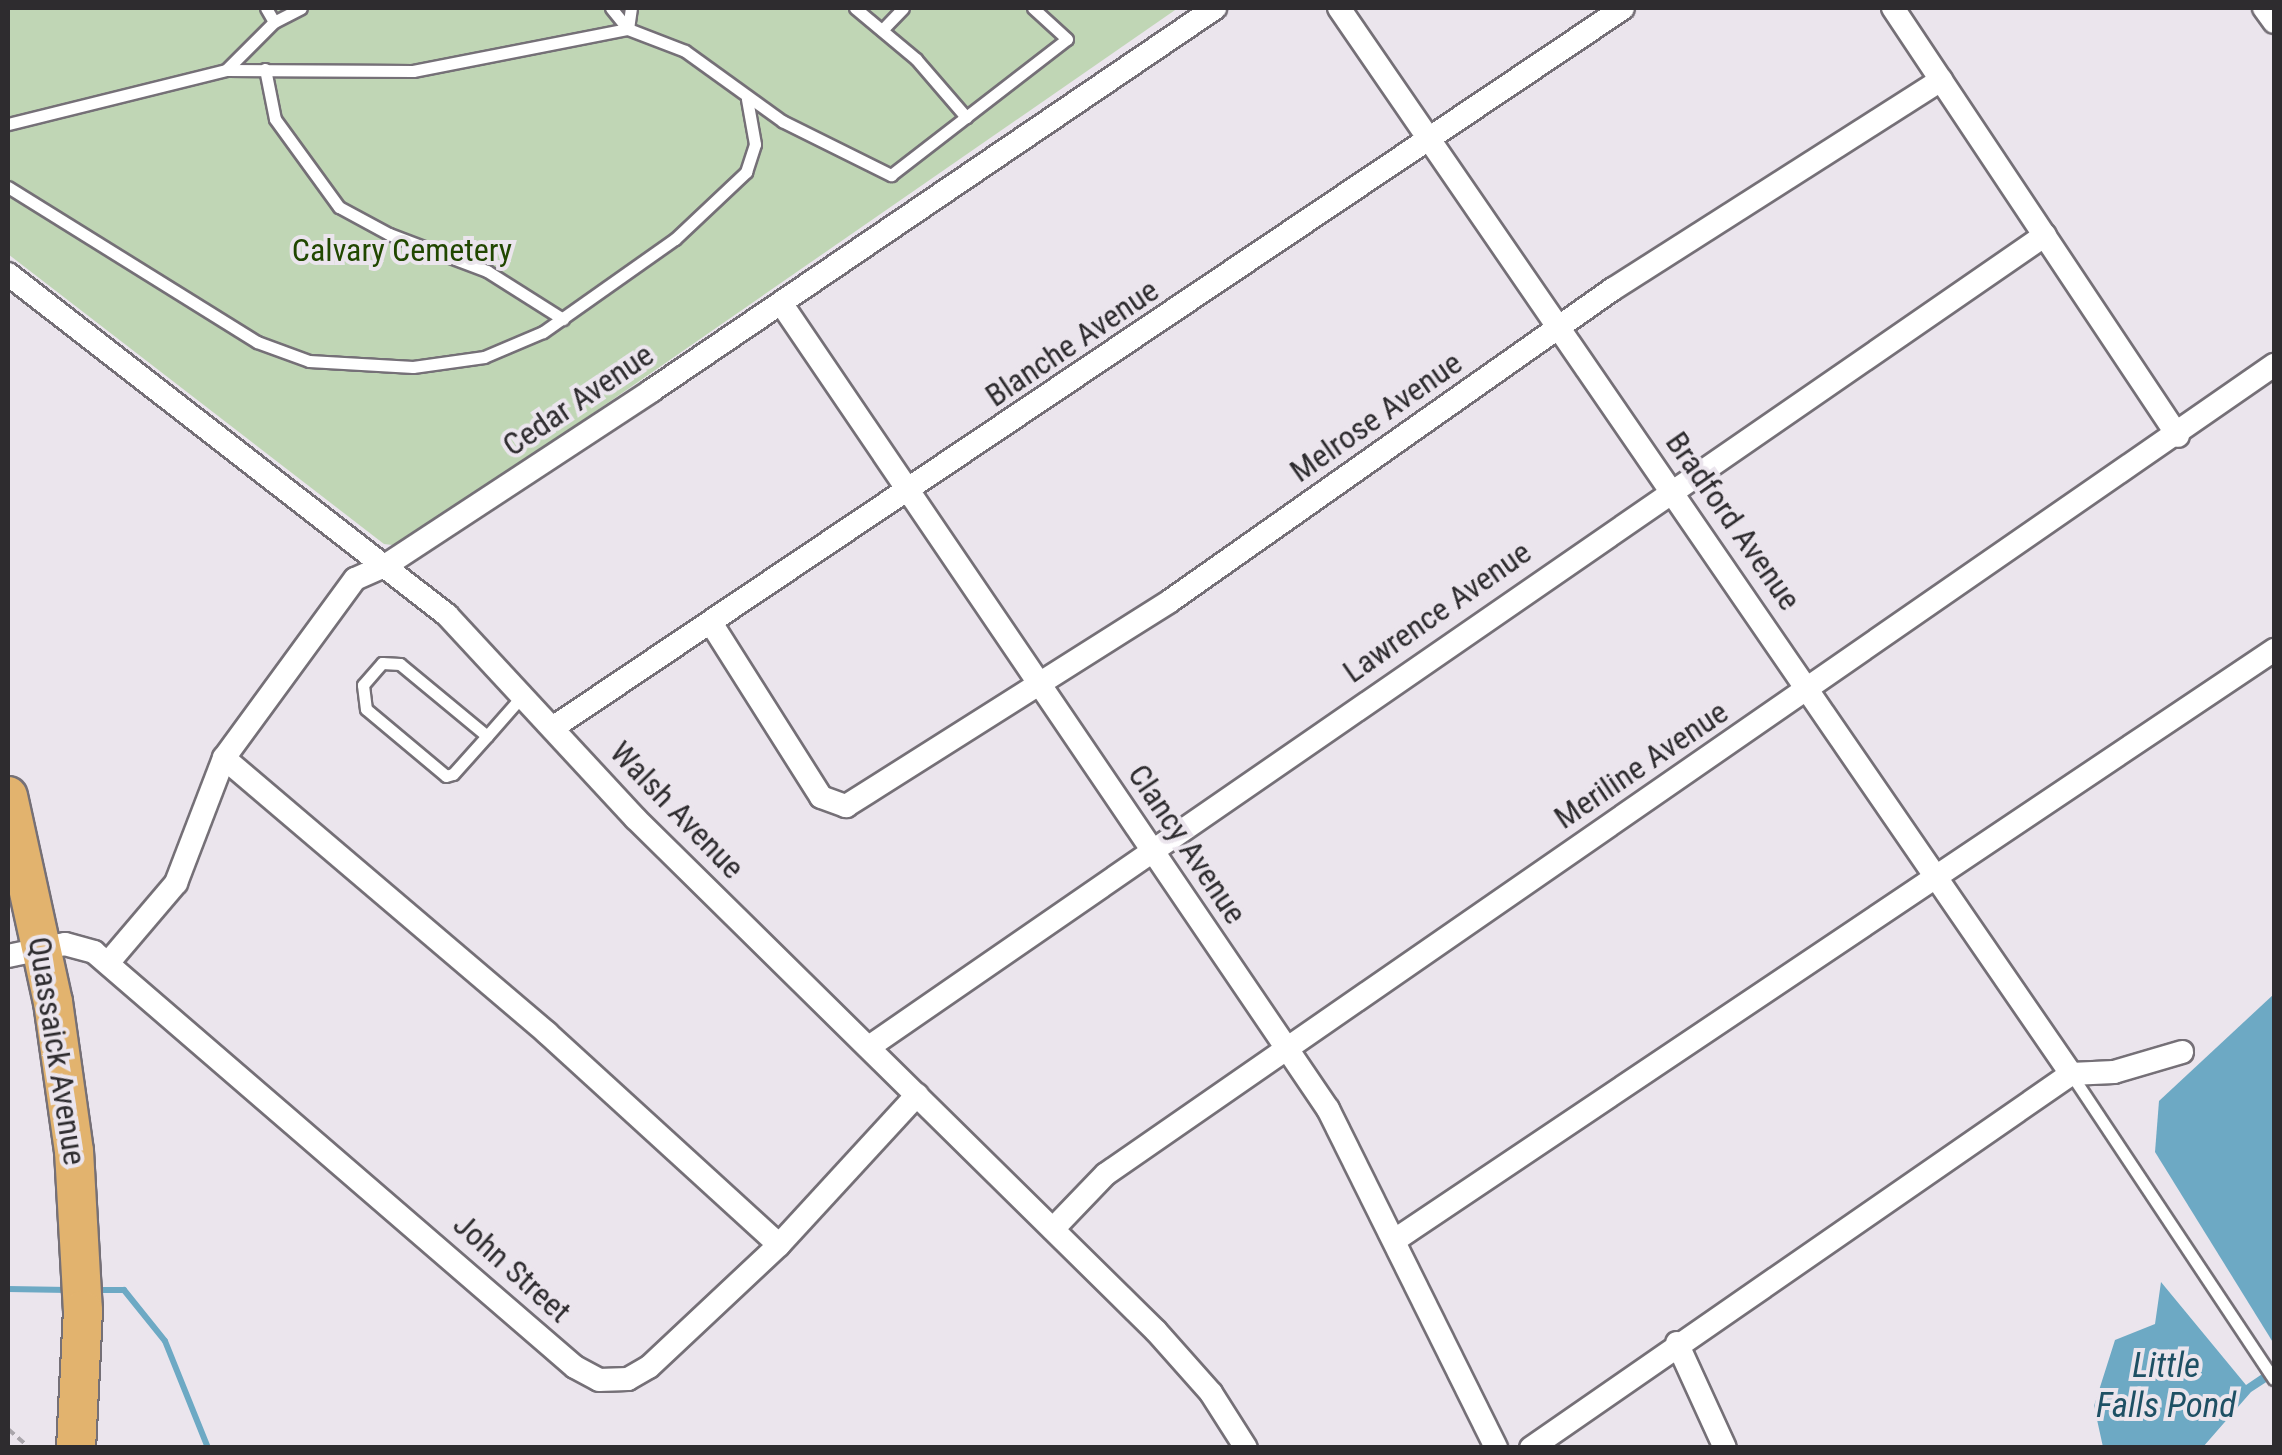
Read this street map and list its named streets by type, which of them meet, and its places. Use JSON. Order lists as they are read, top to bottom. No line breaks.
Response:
{"streets":{"highway":["Quassaick Avenue"],"street":["Blanche Avenue","Cedar Avenue","Melrose Avenue","Bradford Avenue","Lawrence Avenue","Meriline Avenue","Walsh Avenue","Clancy Avenue","John Street"]},"crossings":[["Blanche Avenue","Melrose Avenue"],["Blanche Avenue","Bradford Avenue"],["Blanche Avenue","Walsh Avenue"],["Blanche Avenue","Clancy Avenue"],["Cedar Avenue","Walsh Avenue"],["Cedar Avenue","Clancy Avenue"],["Cedar Avenue","John Street"],["Melrose Avenue","Bradford Avenue"],["Melrose Avenue","Clancy Avenue"],["Bradford Avenue","Lawrence Avenue"],["Bradford Avenue","Meriline Avenue"],["Lawrence Avenue","Walsh Avenue"],["Lawrence Avenue","Clancy Avenue"],["Meriline Avenue","Walsh Avenue"],["Meriline Avenue","Clancy Avenue"],["Walsh Avenue","John Street"],["Quassaick Avenue","John Street"]],"water":["Little Falls Pond"],"parks":["Calvary Cemetery"]}
